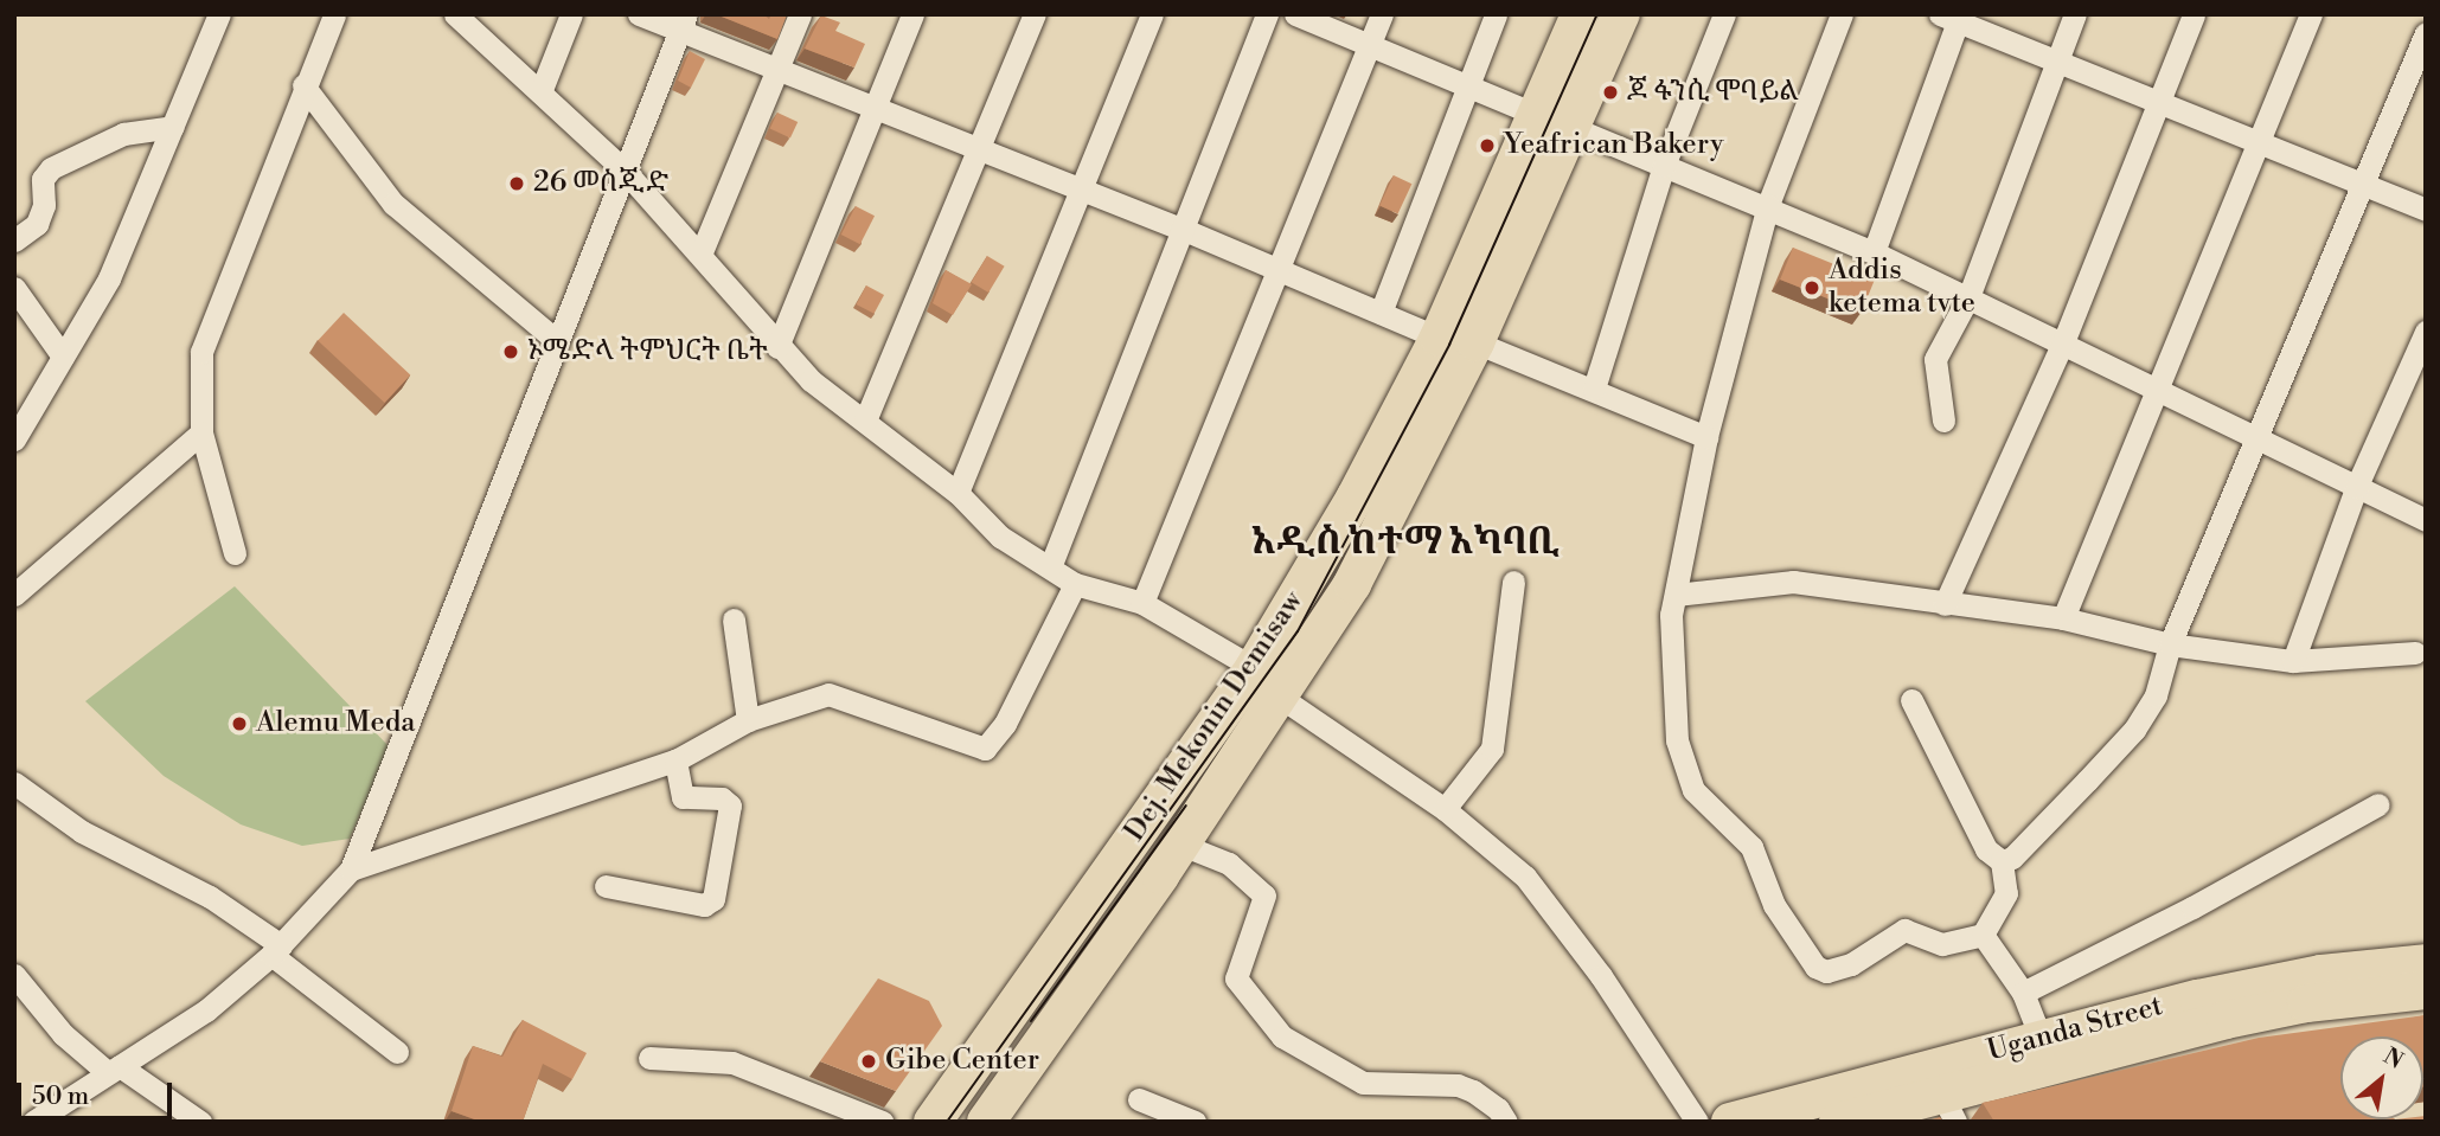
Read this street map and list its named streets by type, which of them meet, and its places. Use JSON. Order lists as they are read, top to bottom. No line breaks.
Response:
{"streets":{"main road":["Dej. Mekonin Demisaw","Uganda Street"]},"districts":["አዲስ ከተማ አካባቢ"],"places":["ጆ ፋንሲ ሞባይል","Yeafrican Bakery","26 መስጂድ","Addis ketema tvte","ኦሜድላ ትምህርት ቤት","Alemu Meda","Gibe Center"],"scale_bar":"50 m","north":"top right"}
